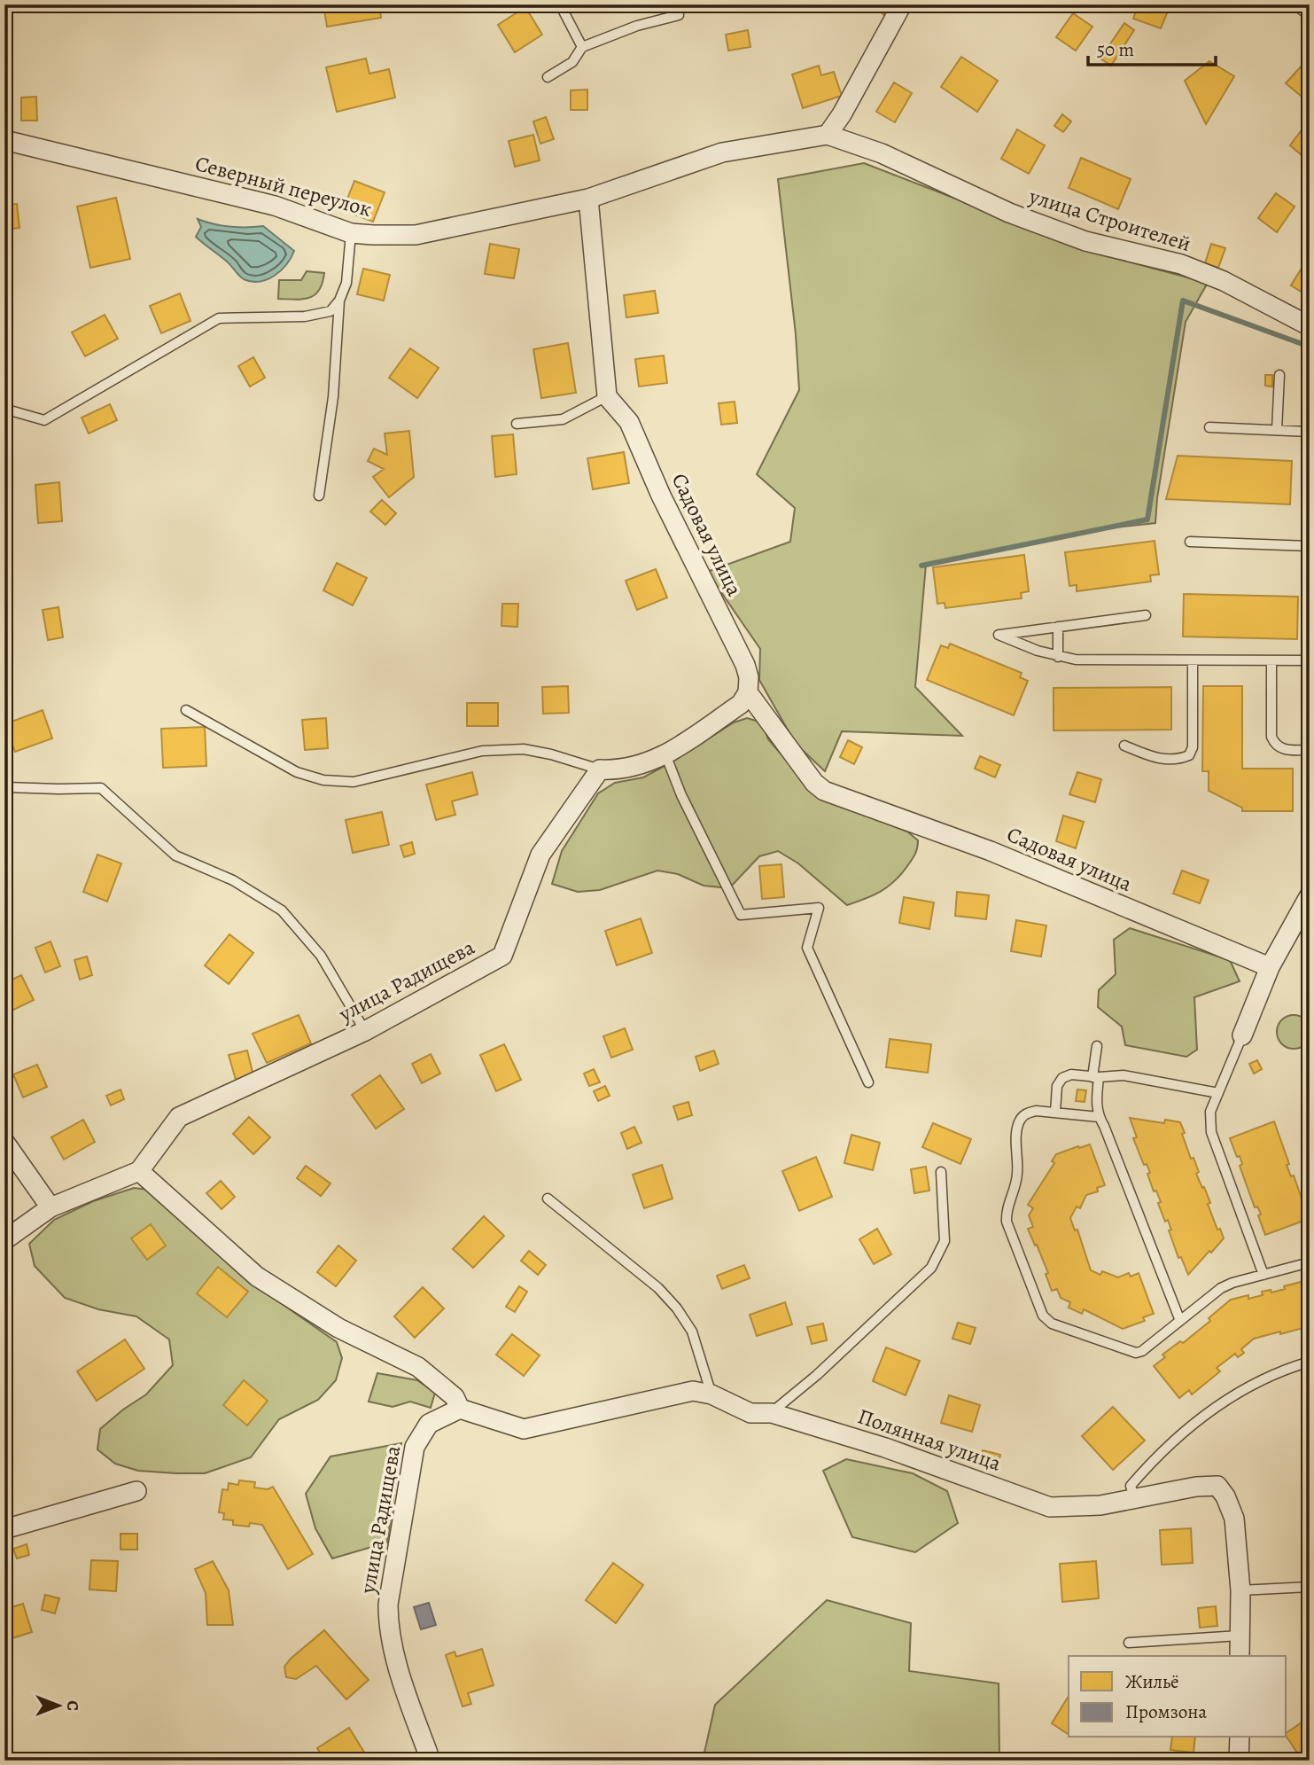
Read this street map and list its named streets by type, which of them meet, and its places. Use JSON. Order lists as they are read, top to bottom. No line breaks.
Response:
{"streets":{"street":["Северный переулок","улица Строителей","Садовая улица","улица Радищева","Полянная улица"]},"crossings":[["улица Радищева","Полянная улица"]],"legend":["Жильё","Промзона"],"scale_bar":"50 m","north":"right"}
